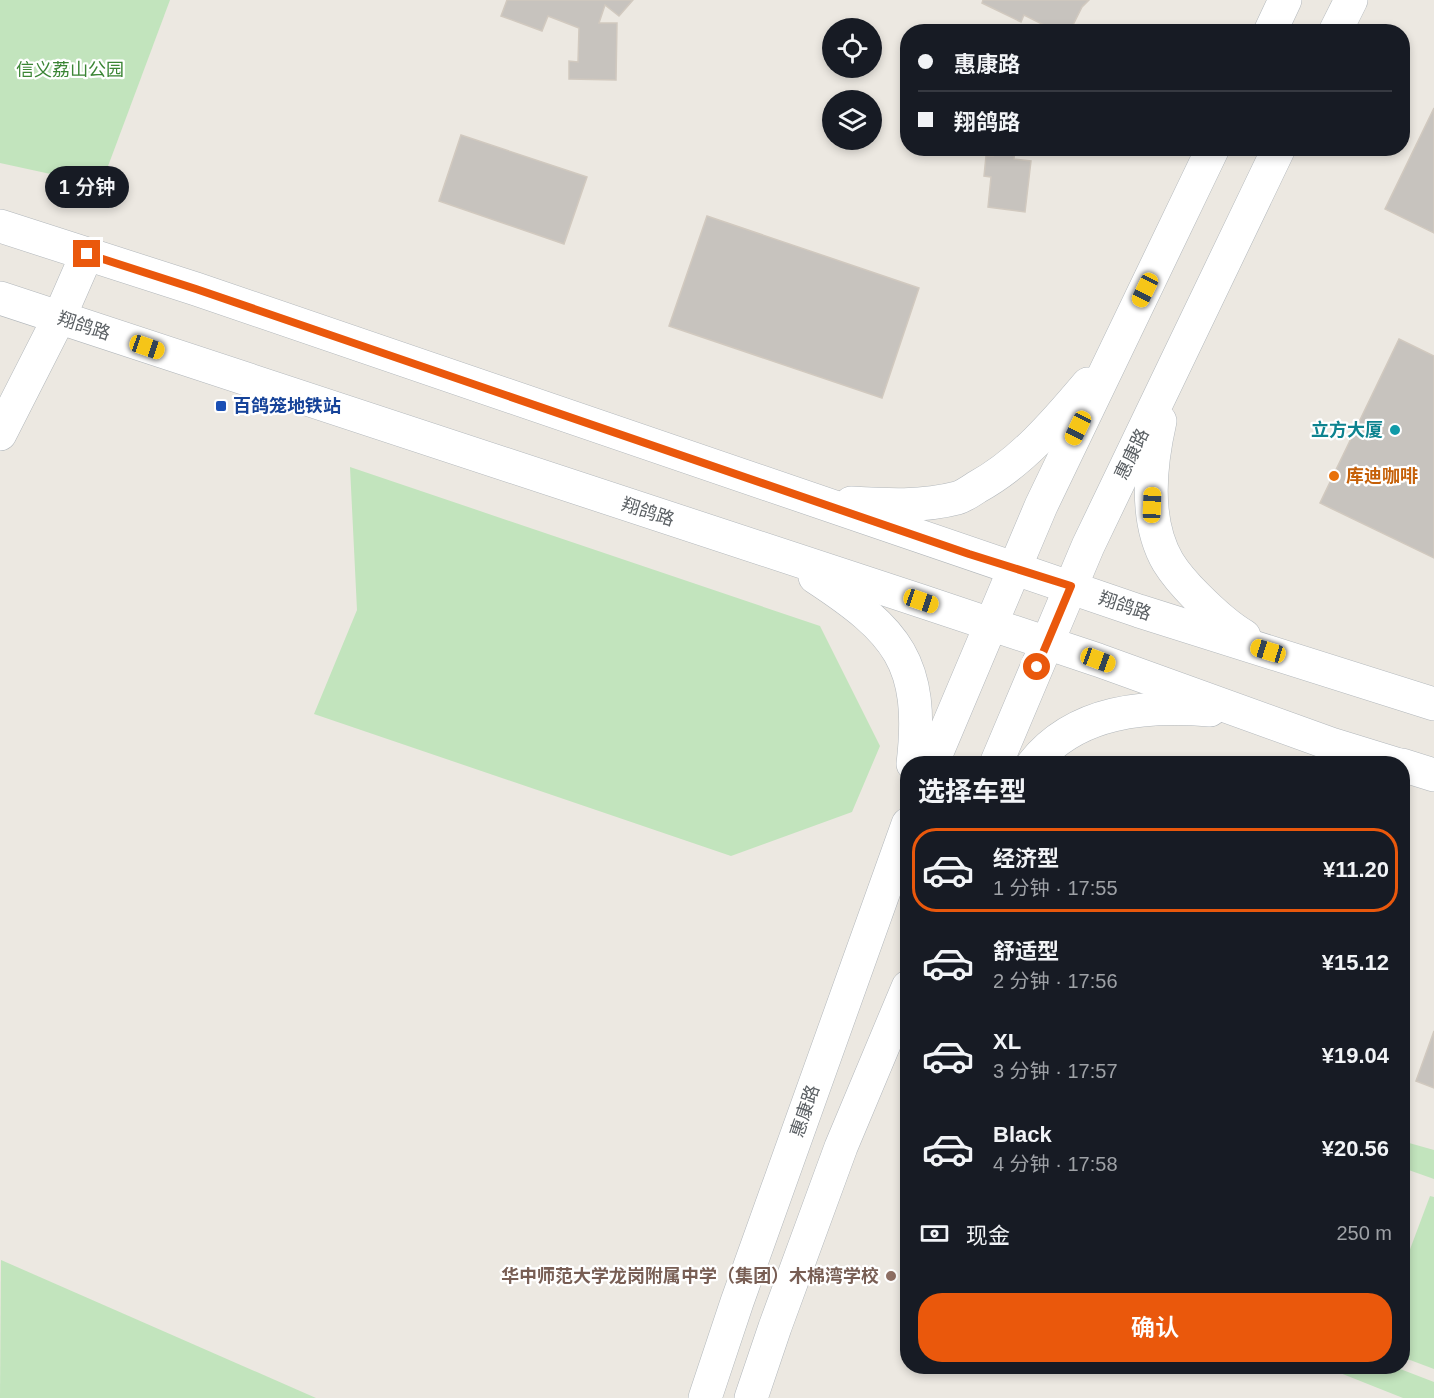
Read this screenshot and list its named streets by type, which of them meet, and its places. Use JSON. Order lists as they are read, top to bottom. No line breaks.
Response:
{"streets":{"street":["翔鸽路","惠康路"]},"crossings":[["翔鸽路","惠康路"]],"parks":["信义荔山公园"],"places":{"transit":["百鸽笼地铁站"],"other":["立方大厦","库迪咖啡","华中师范大学龙岗附属中学（集团）木棉湾学校"]},"page":{"banner":["惠康路","翔鸽路"],"bubble":"1 分钟","heading":"选择车型","list":[{"name":"经济型","note":"1 分钟 · 17:55","value":"¥11.20"},{"name":"舒适型","note":"2 分钟 · 17:56","value":"¥15.12"},{"name":"XL","note":"3 分钟 · 17:57","value":"¥19.04"},{"name":"Black","note":"4 分钟 · 17:58","value":"¥20.56"}],"pay":["现金","250 m"],"buttons":"确认"}}
